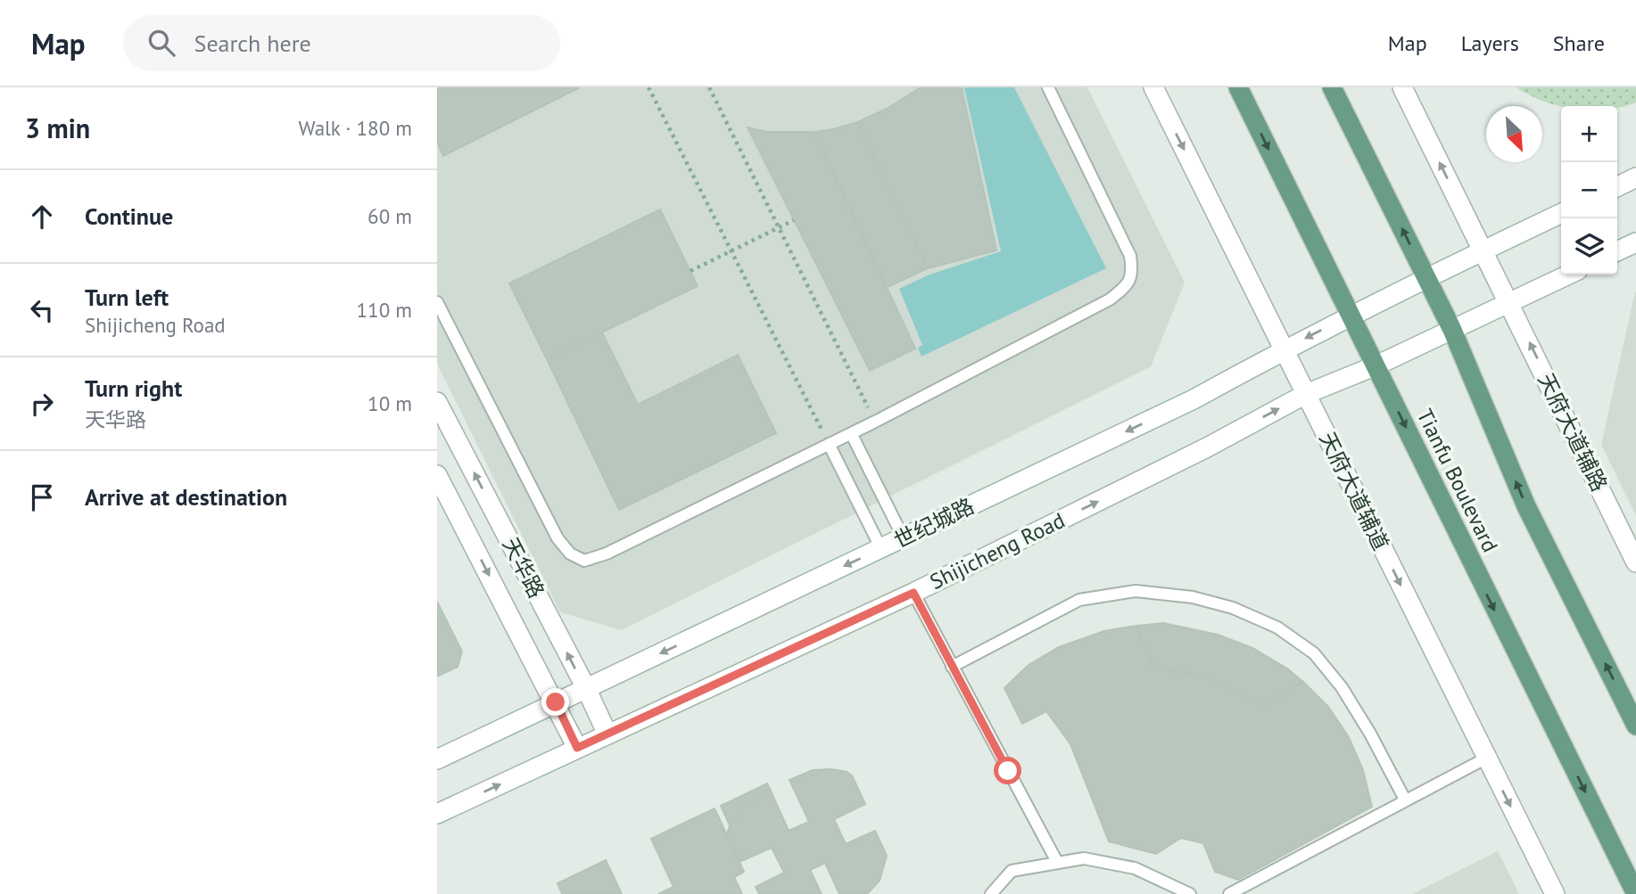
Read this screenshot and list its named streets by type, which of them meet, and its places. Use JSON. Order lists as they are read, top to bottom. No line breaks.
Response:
{"streets":{"main road":["天府大道辅路","Tianfu Boulevard","天府大道辅道","世纪城路","Shijicheng Road","天华路"]},"crossings":[["天府大道辅路","Shijicheng Road"],["Tianfu Boulevard","世纪城路"],["Tianfu Boulevard","Shijicheng Road"],["天府大道辅道","世纪城路"],["天府大道辅道","Shijicheng Road"],["世纪城路","天华路"],["Shijicheng Road","天华路"]],"one_way":["世纪城路","Shijicheng Road"],"north":"bottom right","page":{"header":"Map","search":"Search here","nav":["Map","Layers","Share"],"heading":["3 min","Walk · 180 m"],"map_buttons":["+","−"],"list":[["Continue","60 m"],["Turn left","Shijicheng Road","110 m"],["Turn right","天华路","10 m"],"Arrive at destination"]}}
